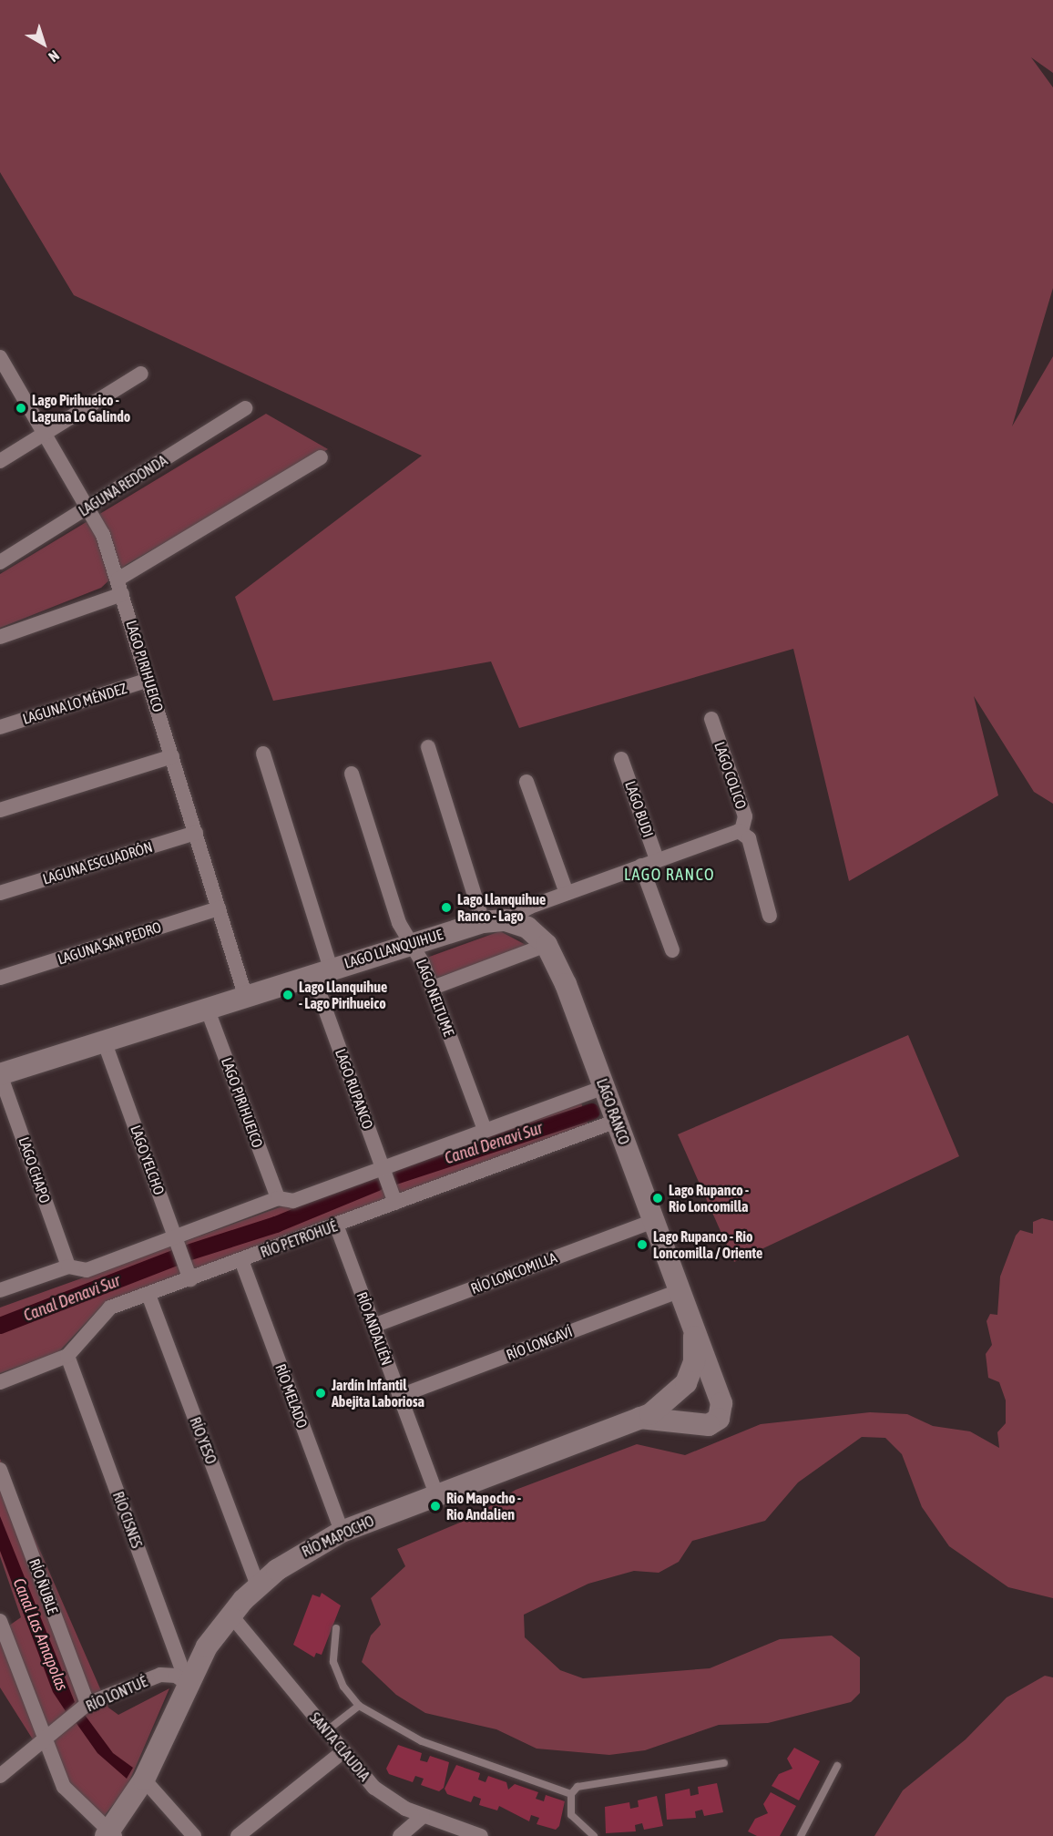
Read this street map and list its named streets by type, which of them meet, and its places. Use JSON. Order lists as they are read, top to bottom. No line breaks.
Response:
{"streets":{"street":["LAGUNA REDONDA","LAGO PIRIHUEICO","LAGUNA LO MÉNDEZ","LAGO COLICO","LAGO BUDI","LAGUNA ESCUADRÓN","LAGUNA SAN PEDRO","LAGO LLANQUIHUE","LAGO NELTUME","LAGO RUPANCO","LAGO RANCO","LAGO YELCHO","LAGO CHAPO","RÍO PETROHUÉ","RÍO LONCOMILLA","RÍO ANDALIÉN","RÍO LONGAVÍ","RÍO MELADO","RÍO YESO","RÍO CISNES","RÍO MAPOCHO","RÍO ÑUBLE","RÍO LONTUÉ","SANTA CLAUDIA"]},"crossings":[["LAGUNA REDONDA","LAGO PIRIHUEICO"],["LAGO PIRIHUEICO","LAGUNA LO MÉNDEZ"],["LAGO PIRIHUEICO","LAGUNA ESCUADRÓN"],["LAGO PIRIHUEICO","LAGUNA SAN PEDRO"],["LAGO PIRIHUEICO","LAGO LLANQUIHUE"],["LAGO COLICO","LAGO LLANQUIHUE"],["LAGO BUDI","LAGO LLANQUIHUE"],["LAGO LLANQUIHUE","LAGO NELTUME"],["LAGO LLANQUIHUE","LAGO RUPANCO"],["LAGO LLANQUIHUE","LAGO RANCO"],["LAGO LLANQUIHUE","LAGO YELCHO"],["LAGO LLANQUIHUE","LAGO CHAPO"],["LAGO RUPANCO","RÍO PETROHUÉ"],["LAGO RANCO","RÍO PETROHUÉ"],["LAGO RANCO","RÍO LONCOMILLA"],["LAGO RANCO","RÍO LONGAVÍ"],["LAGO RANCO","RÍO MAPOCHO"],["LAGO YELCHO","RÍO PETROHUÉ"],["RÍO PETROHUÉ","RÍO ANDALIÉN"],["RÍO PETROHUÉ","RÍO MELADO"],["RÍO PETROHUÉ","RÍO YESO"],["RÍO PETROHUÉ","RÍO CISNES"],["RÍO LONCOMILLA","RÍO ANDALIÉN"],["RÍO ANDALIÉN","RÍO LONGAVÍ"],["RÍO ANDALIÉN","RÍO MAPOCHO"],["RÍO MELADO","RÍO MAPOCHO"],["RÍO YESO","RÍO MAPOCHO"],["RÍO CISNES","RÍO MAPOCHO"],["RÍO CISNES","RÍO LONTUÉ"],["RÍO MAPOCHO","RÍO LONTUÉ"],["RÍO MAPOCHO","SANTA CLAUDIA"],["RÍO ÑUBLE","RÍO LONTUÉ"]],"districts":["LAGO RANCO"],"water":["Canal Denavi Sur","Canal Las Amapolas"],"places":["Lago Pirihueico - Laguna Lo Galindo","Lago Llanquihue Ranco - Lago","Lago Llanquihue - Lago Pirihueico","Lago Rupanco - Rio Loncomilla","Lago Rupanco - Rio Loncomilla / Oriente","Jardín Infantil Abejita Laboriosa","Rio Mapocho - Rio Andalien"],"north":"bottom right"}
